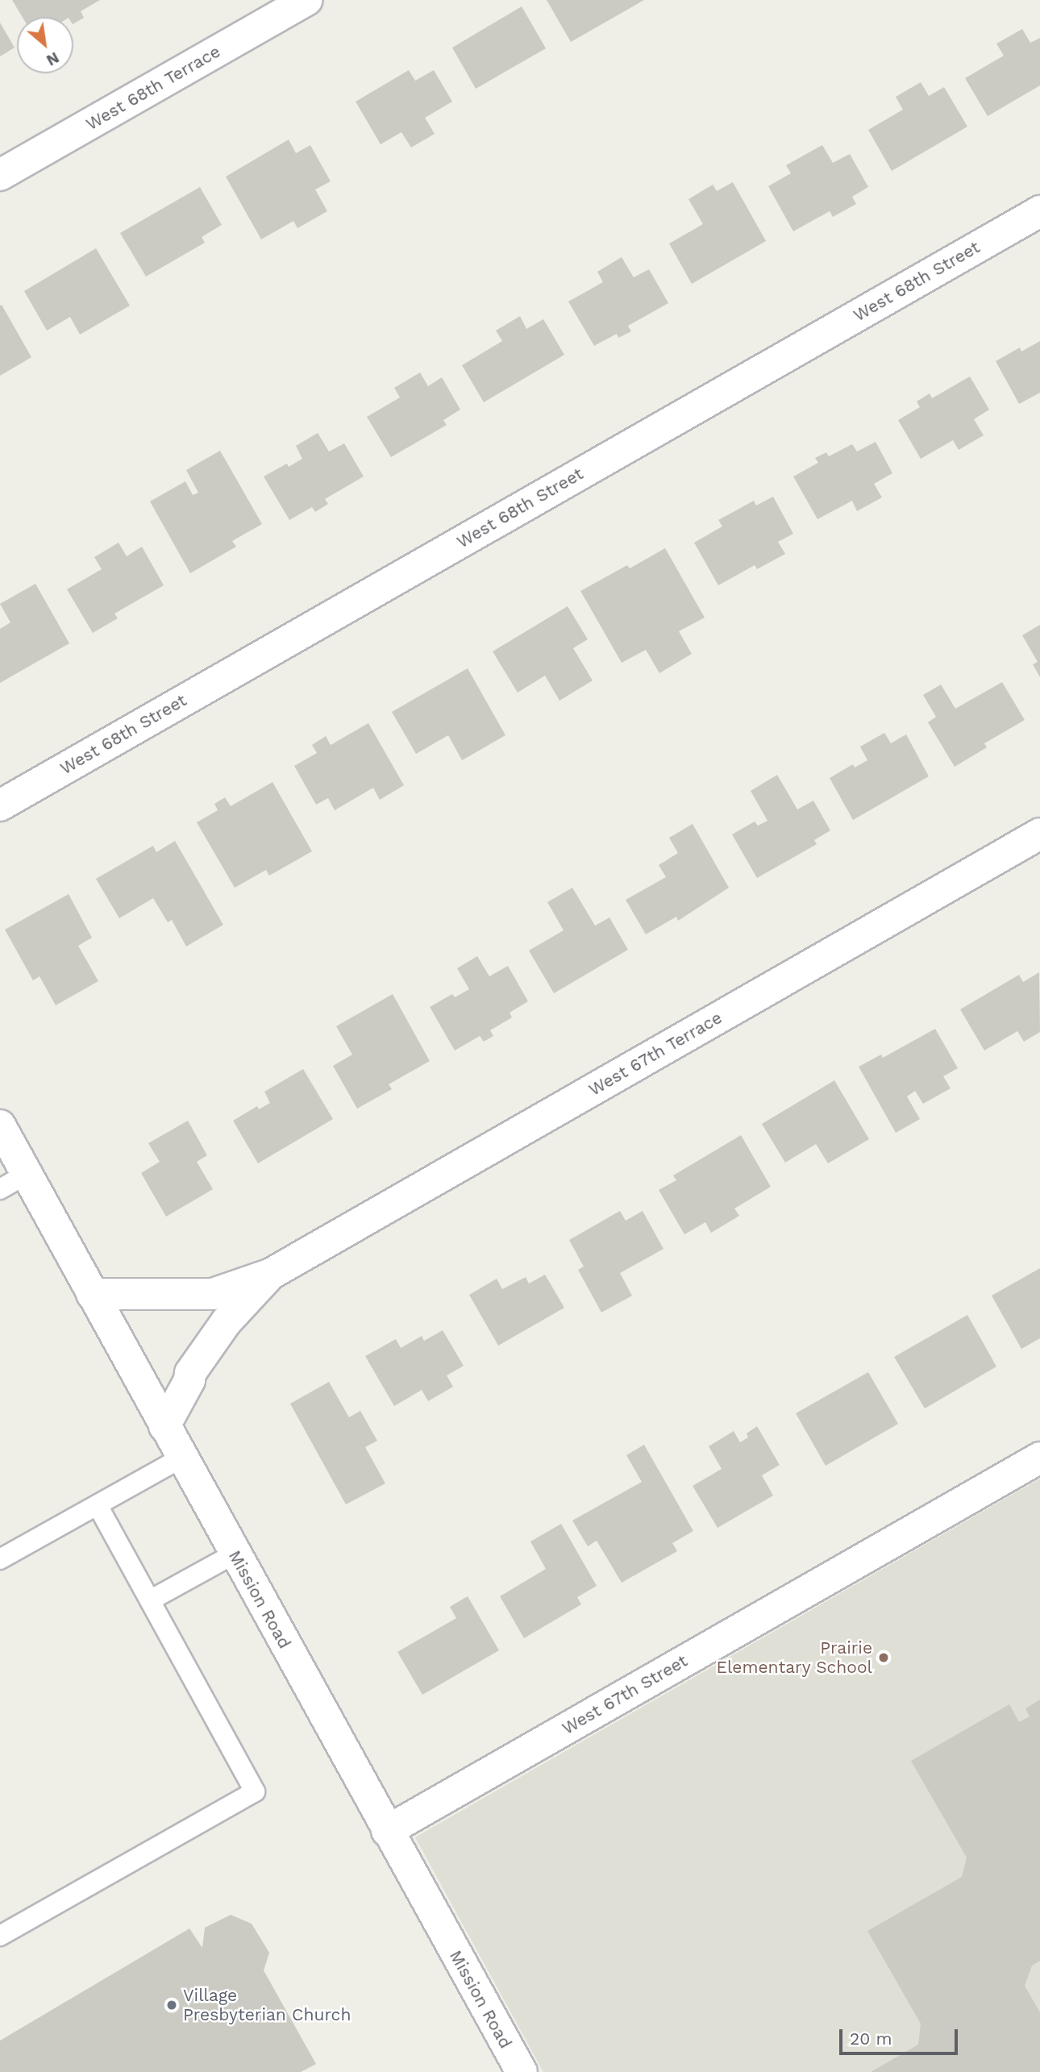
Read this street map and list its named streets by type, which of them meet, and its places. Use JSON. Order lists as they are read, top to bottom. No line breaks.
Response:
{"streets":{"street":["West 68th Terrace","West 68th Street","West 67th Terrace","Mission Road","West 67th Street"]},"crossings":[["West 67th Terrace","Mission Road"],["Mission Road","West 67th Street"]],"places":["Prairie Elementary School","Village Presbyterian Church"],"scale_bar":"20 m","north":"bottom right"}
